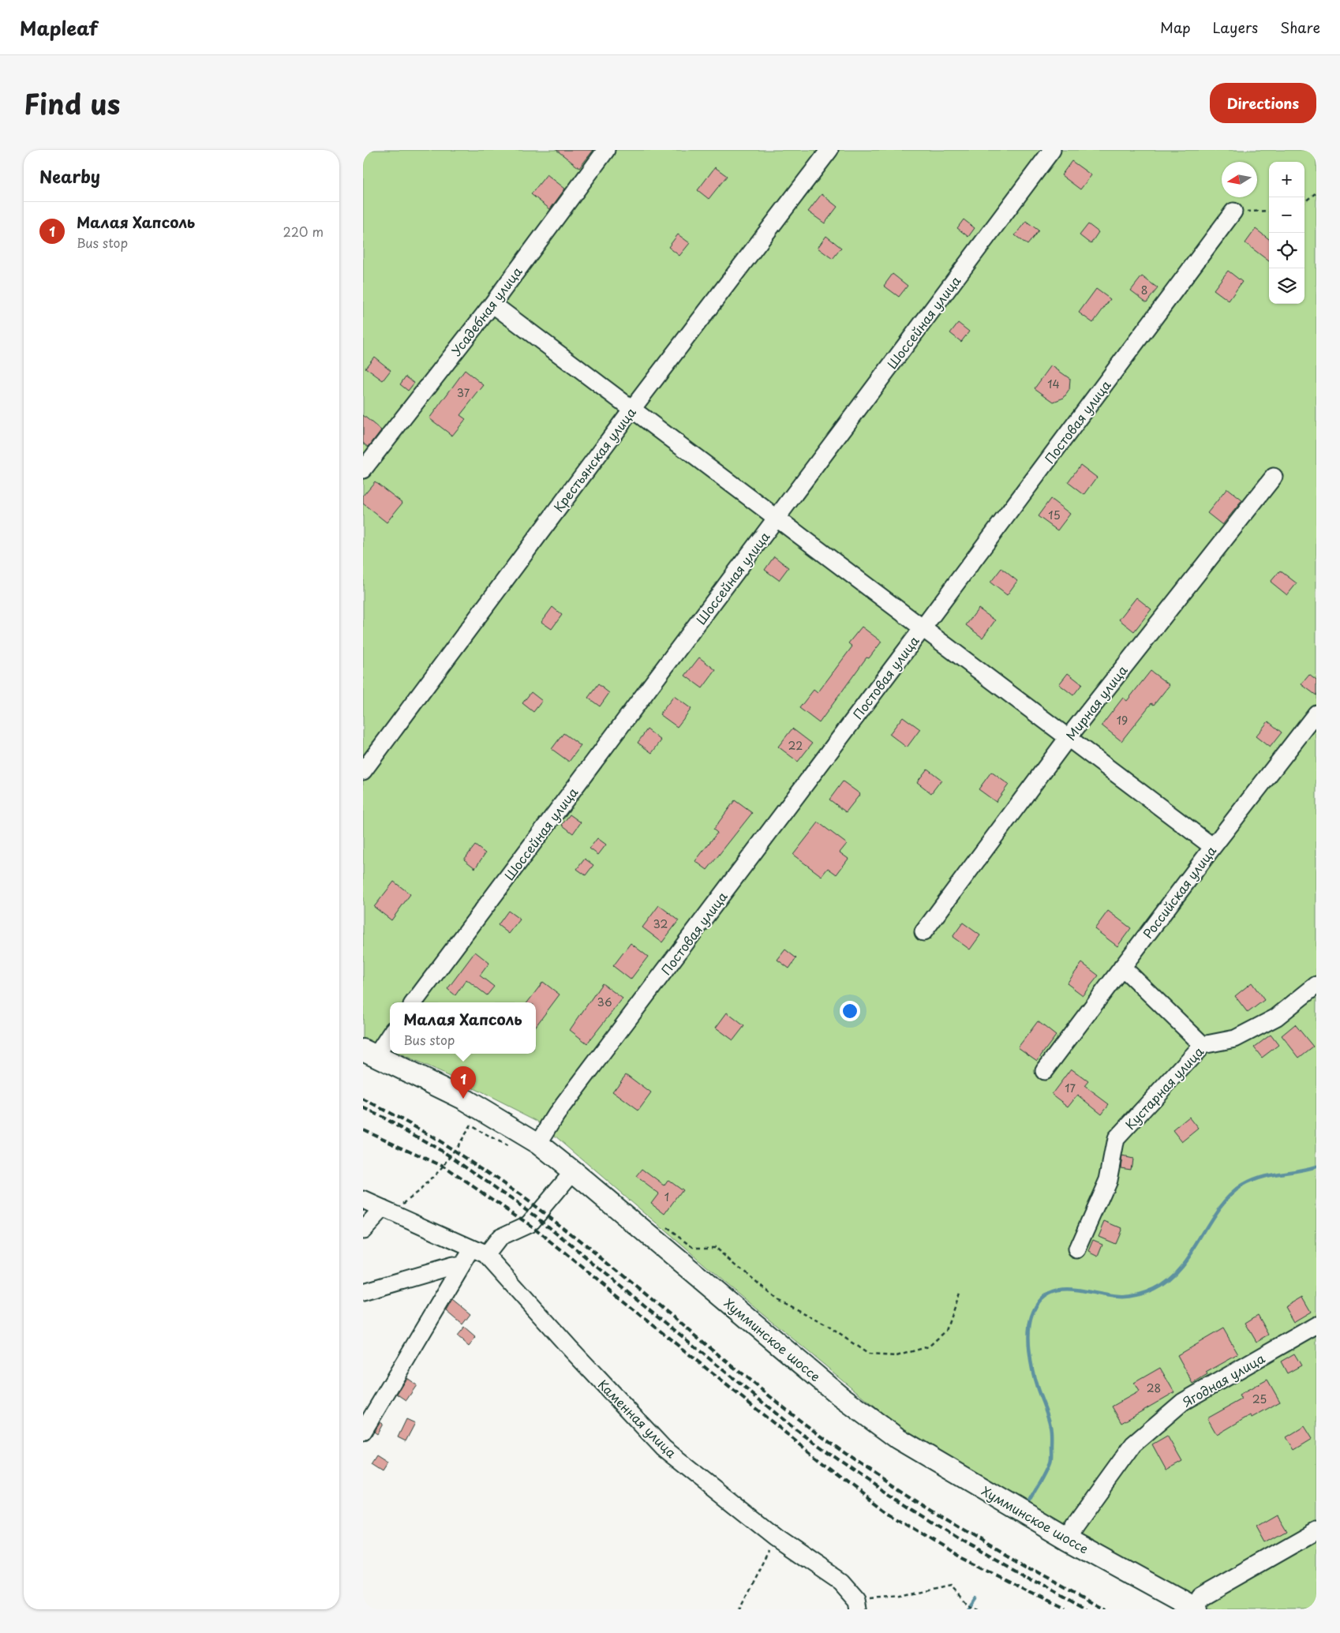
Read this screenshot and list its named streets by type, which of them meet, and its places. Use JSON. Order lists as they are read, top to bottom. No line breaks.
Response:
{"streets":{"main road":["Хумминское шоссе"],"street":["Усадебная улица","Шоссейная улица","Постовая улица","Крестьянская улица","Мирная улица","Российская улица","Кустарная улица","Ягодная улица","Каменная улица"]},"crossings":[["Постовая улица","Хумминское шоссе"],["Хумминское шоссе","Ягодная улица"]],"house_numbers":["8","14","37","15","19","22","32","36","17","1","28","25"],"north":"left","page":{"header":"Mapleaf","nav":["Map","Layers","Share"],"title":"Find us","buttons":"Directions","heading":"Nearby","map_buttons":["+","−"],"list":[{"mark":"1","name":"Малая Хапсоль","note":"Bus stop","value":"220 m"}],"popup":["Малая Хапсоль","Bus stop"],"pins":"1"}}
